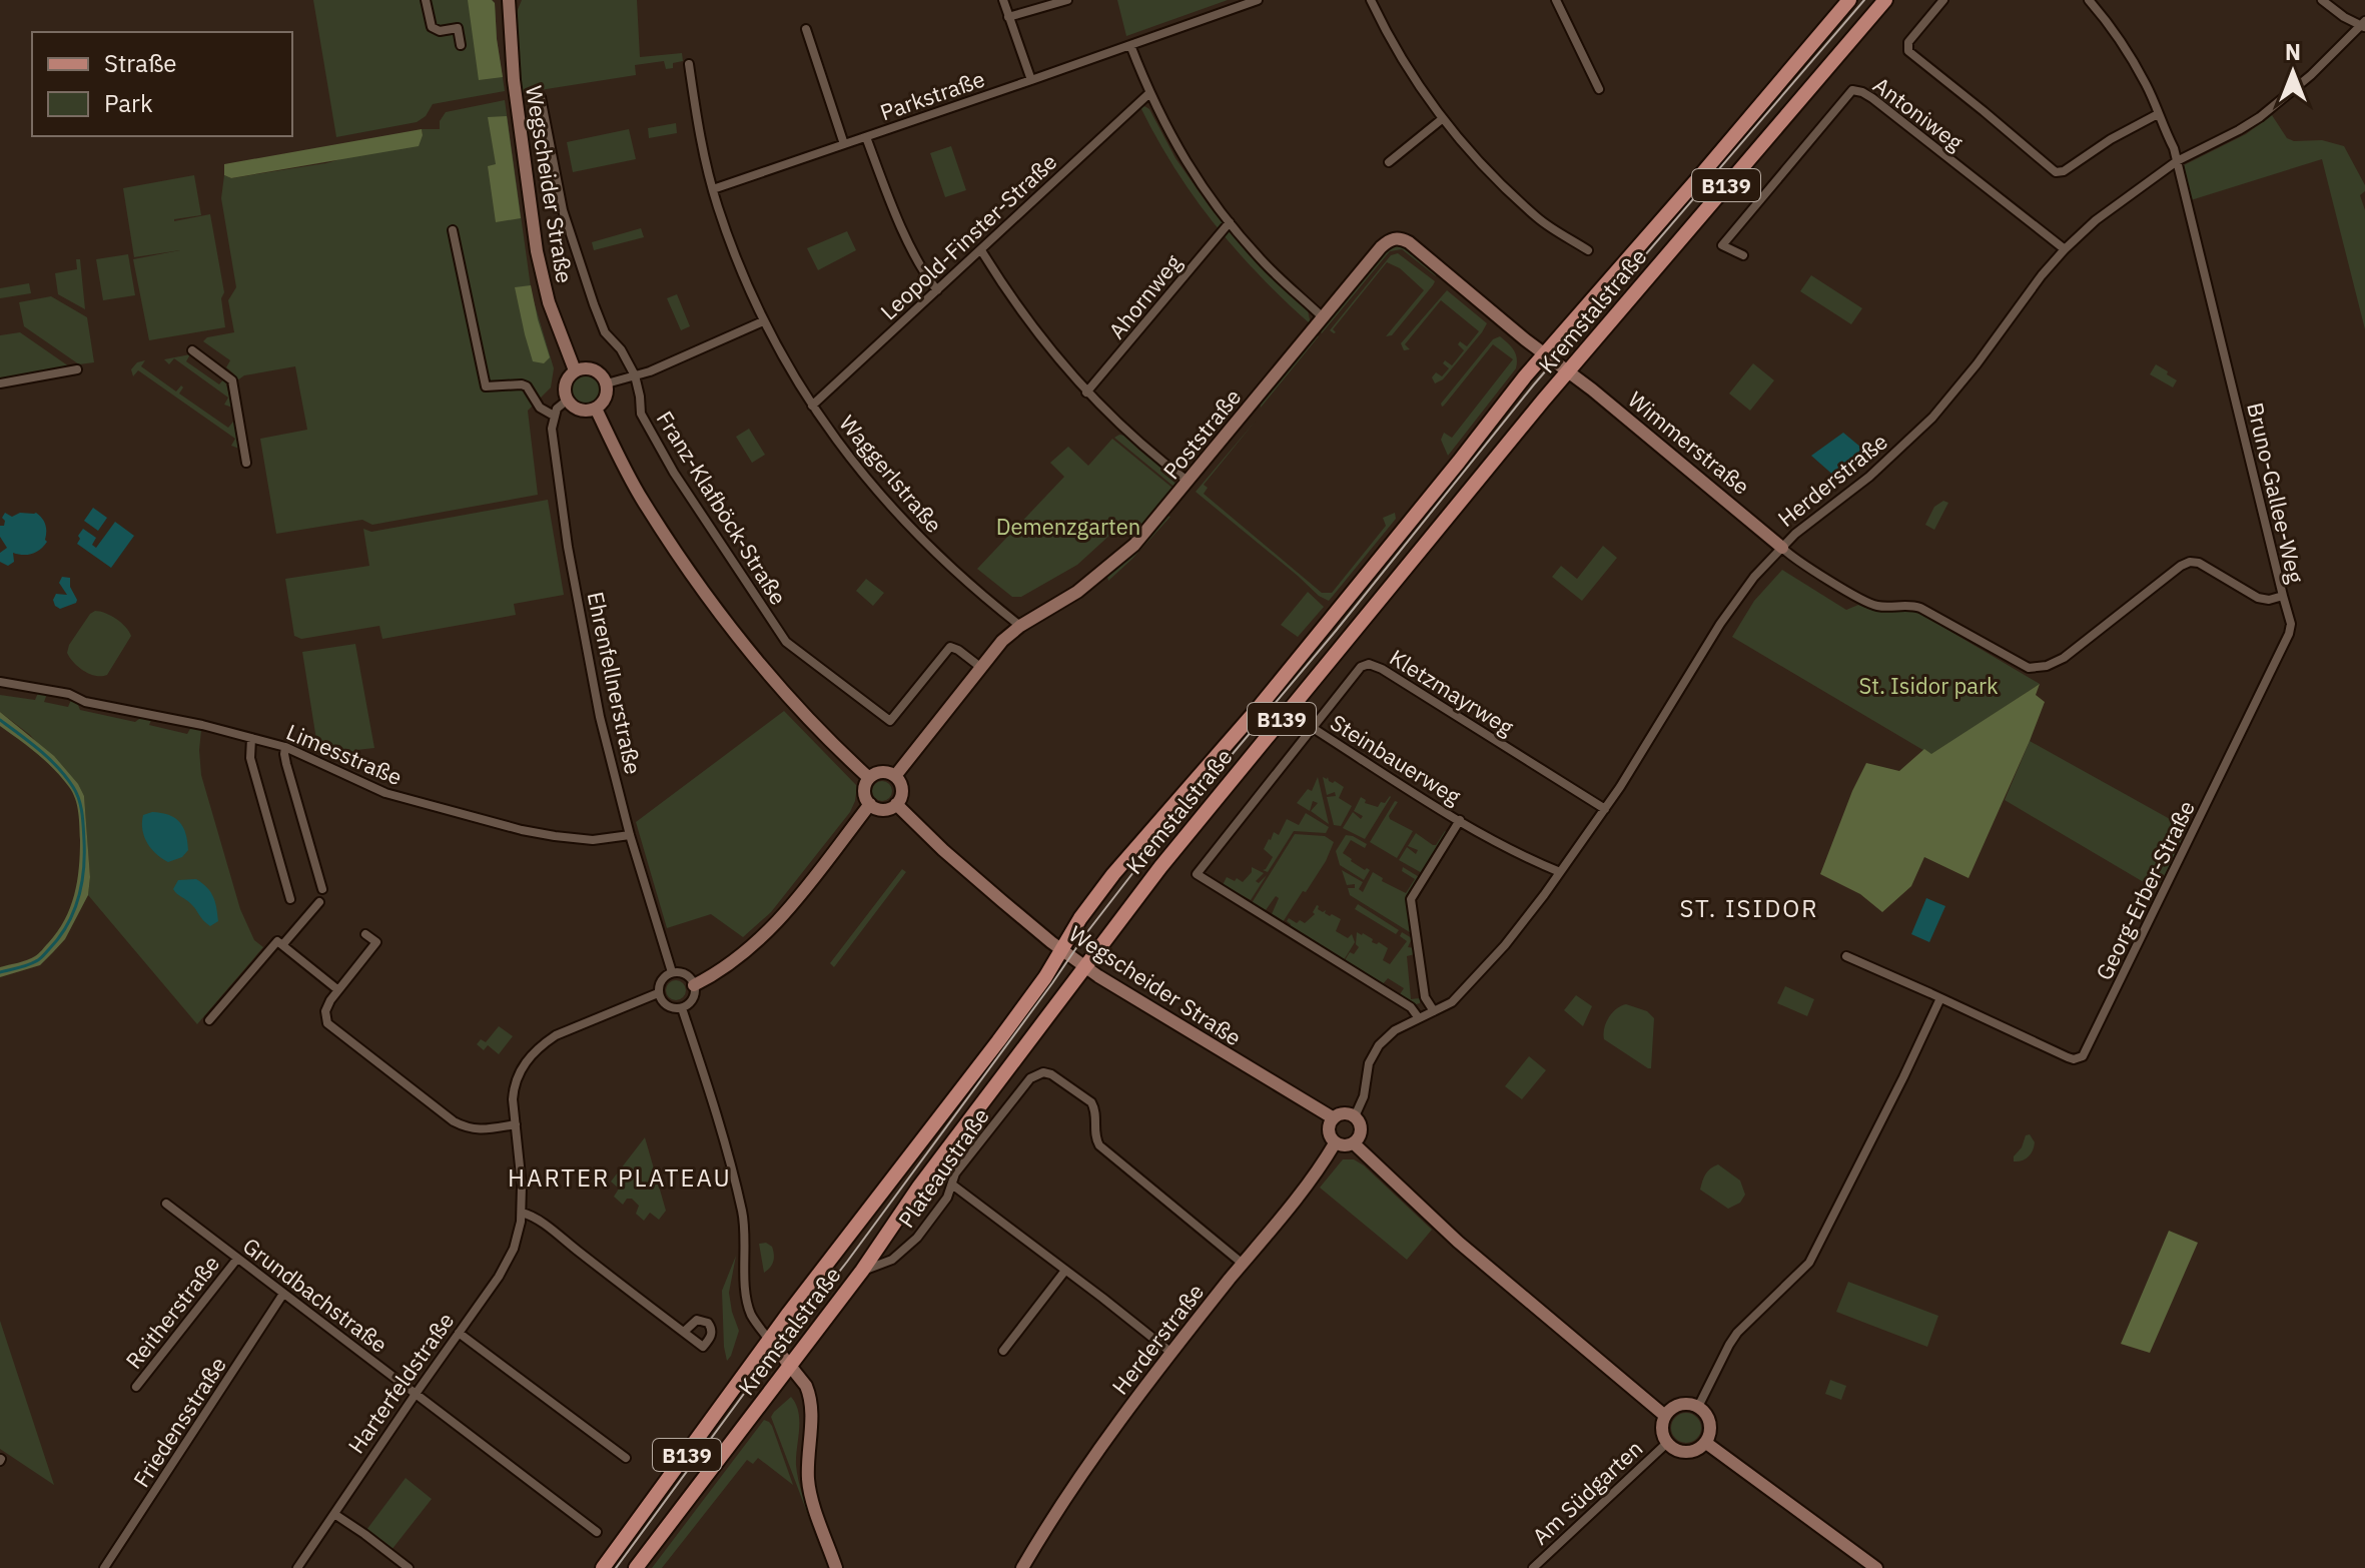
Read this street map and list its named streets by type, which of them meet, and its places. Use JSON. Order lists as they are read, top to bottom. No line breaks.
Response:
{"streets":{"main road":["B139","Kremstalstraße"],"street":["Parkstraße","Antoniweg","Wegscheider Straße","Leopold-Finster-Straße","Ahornweg","Poststraße","Wimmerstraße","Waggerlstraße","Herderstraße","Bruno-Gallee-Weg","Franz-Klafböck-Straße","Ehrenfellnerstraße","Kletzmayrweg","Limesstraße","Steinbauerweg","Georg-Erber-Straße","Plateaustraße","Grundbachstraße","Reitherstraße","Harterfeldstraße","Friedensstraße","Am Südgarten"]},"crossings":[["Parkstraße","Waggerlstraße"],["Antoniweg","Herderstraße"],["Wegscheider Straße","Kremstalstraße"],["Wegscheider Straße","Poststraße"],["Wegscheider Straße","Herderstraße"],["Leopold-Finster-Straße","Waggerlstraße"],["Kremstalstraße","Poststraße"],["Kremstalstraße","Wimmerstraße"],["Kremstalstraße","Plateaustraße"],["Poststraße","Wimmerstraße"],["Poststraße","Waggerlstraße"],["Poststraße","Franz-Klafböck-Straße"],["Wimmerstraße","Herderstraße"],["Wimmerstraße","Bruno-Gallee-Weg"],["Herderstraße","Bruno-Gallee-Weg"],["Herderstraße","Kletzmayrweg"],["Herderstraße","Steinbauerweg"],["Herderstraße","Plateaustraße"],["Bruno-Gallee-Weg","Georg-Erber-Straße"],["Ehrenfellnerstraße","Limesstraße"],["Ehrenfellnerstraße","Harterfeldstraße"],["Kletzmayrweg","Steinbauerweg"],["Grundbachstraße","Reitherstraße"],["Grundbachstraße","Harterfeldstraße"],["Grundbachstraße","Friedensstraße"]],"districts":["ST. ISIDOR","HARTER PLATEAU"],"parks":["Demenzgarten","St. Isidor park"],"legend":["Straße","Park"],"north":"top"}
